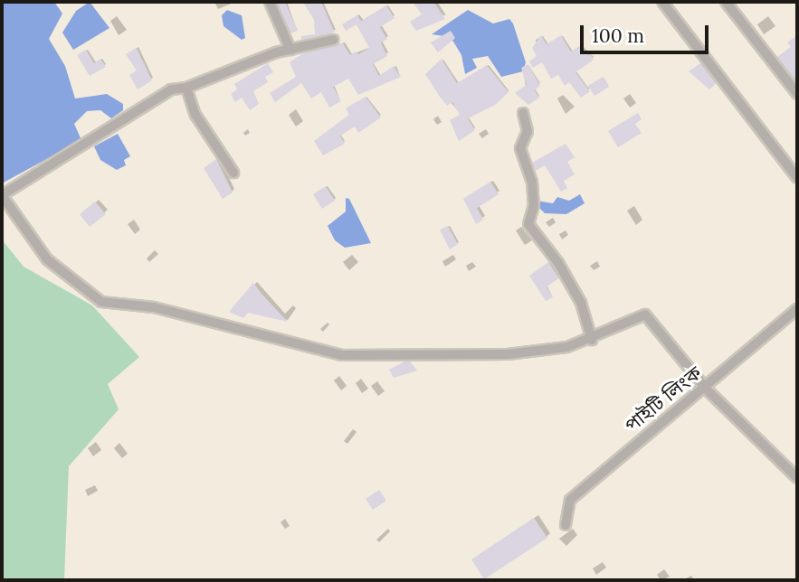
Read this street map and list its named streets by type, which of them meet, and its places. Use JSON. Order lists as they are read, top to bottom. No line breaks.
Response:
{"streets":{"street":["পাইটি লিংক"]},"scale_bar":"100 m"}
